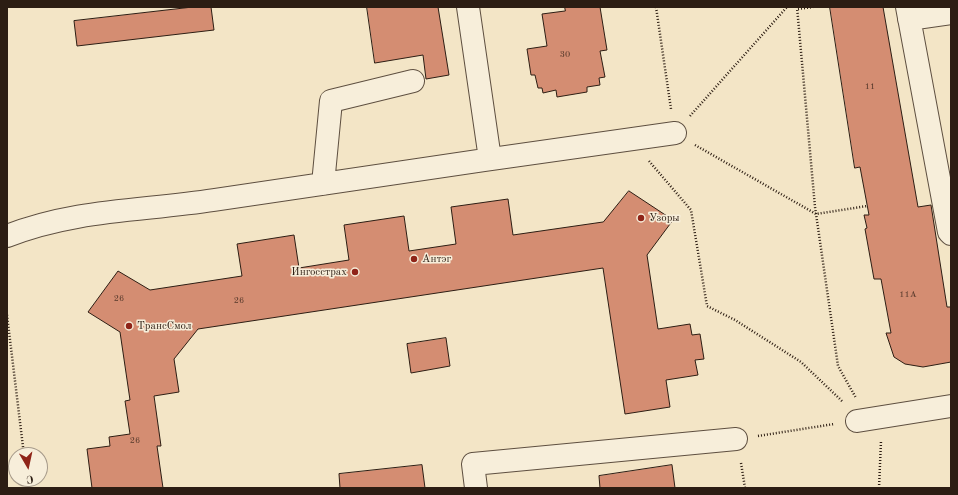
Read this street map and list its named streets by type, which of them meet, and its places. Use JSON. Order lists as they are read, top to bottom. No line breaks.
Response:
{"places":["Узоры","Антэг","Ингосстрах","ТрансСмол"],"house_numbers":["30","11","11А","26","26","26"],"north":"bottom"}
